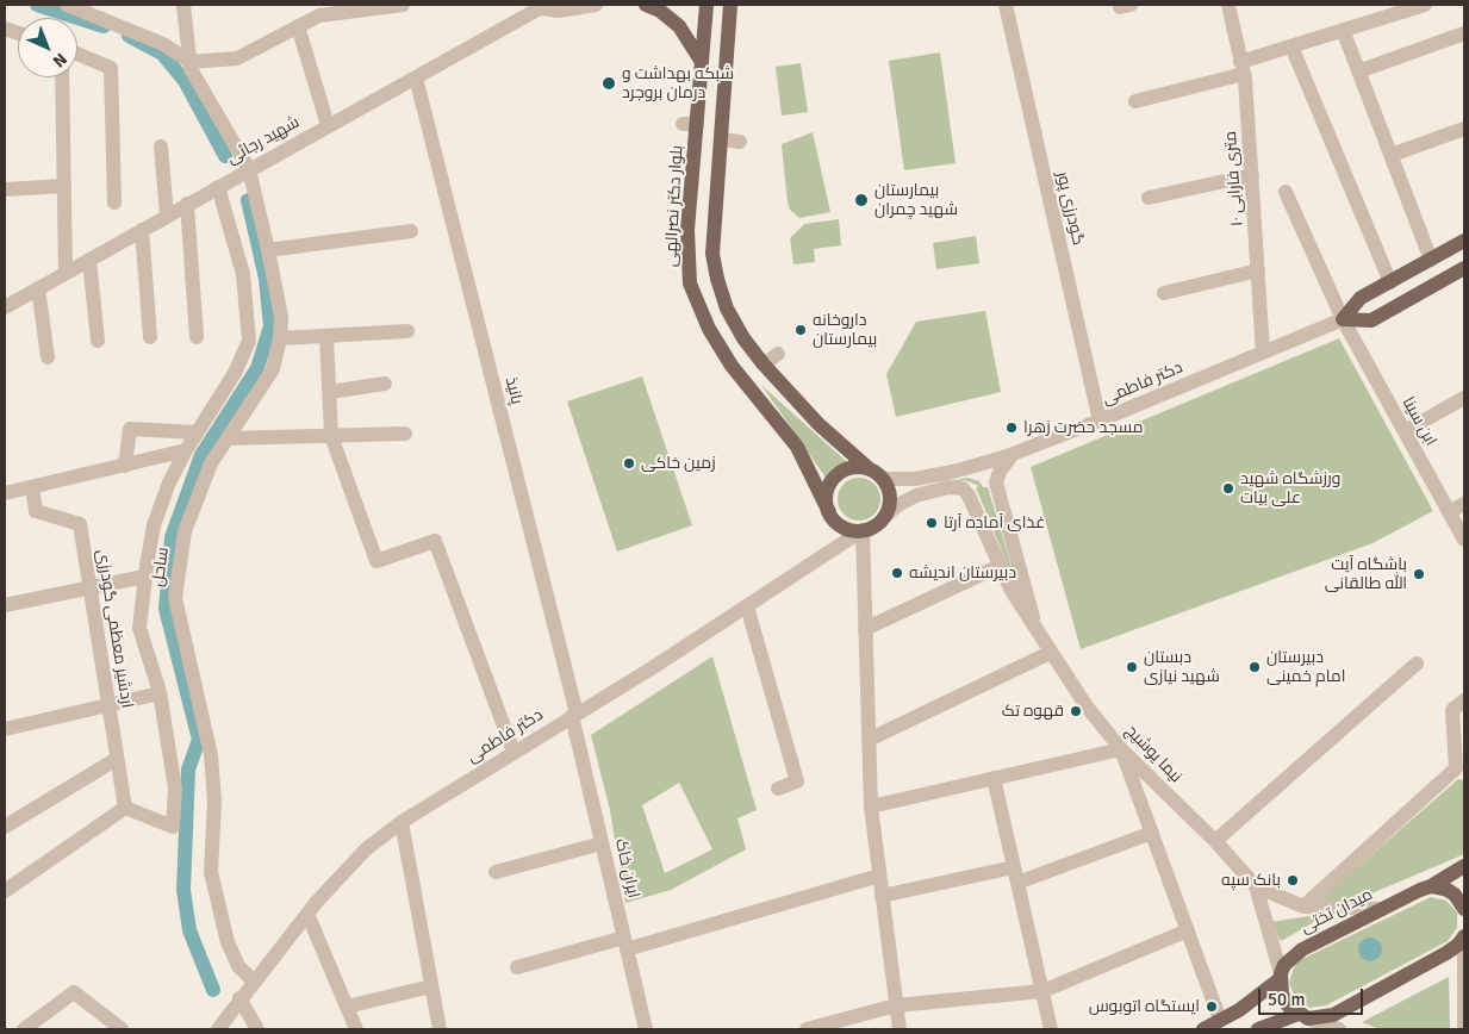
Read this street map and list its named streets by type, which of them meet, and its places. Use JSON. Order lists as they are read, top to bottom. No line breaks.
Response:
{"streets":{"main road":["بلوار دکتر نصرالهی","میدان تختی"],"street":["شهید رجائی","۱۰ متری فارابی","گودرزی پور","دکتر فاطمی","پانیذ","ابن سینا","ساحل","اردشیر معظمی گودرزی","نیما یوشیج","ایران خاک"]},"crossings":[["شهید رجائی","پانیذ"],["شهید رجائی","ساحل"],["۱۰ متری فارابی","دکتر فاطمی"],["بلوار دکتر نصرالهی","دکتر فاطمی"],["بلوار دکتر نصرالهی","نیما یوشیج"],["گودرزی پور","دکتر فاطمی"],["دکتر فاطمی","پانیذ"],["دکتر فاطمی","ابن سینا"],["دکتر فاطمی","ساحل"],["دکتر فاطمی","نیما یوشیج"],["دکتر فاطمی","ایران خاک"],["پانیذ","ایران خاک"],["ساحل","اردشیر معظمی گودرزی"],["نیما یوشیج","میدان تختی"]],"places":["شبکه بهداشت و درمان بروجرد","بیمارستان شهید چمران","داروخانه بیمارستان","مسجد حضرت زهرا","زمین خاکی","ورزشگاه شهید علی بیات","غذای آماده آرتا","دبیرستان اندیشه","باشگاه آیت الله طالقانی","دبستان شهید نیازی","دبیرستان امام خمینی","قهوه تک","بانک سپه","ایستگاه اتوبوس"],"scale_bar":"50 m","north":"bottom right"}
